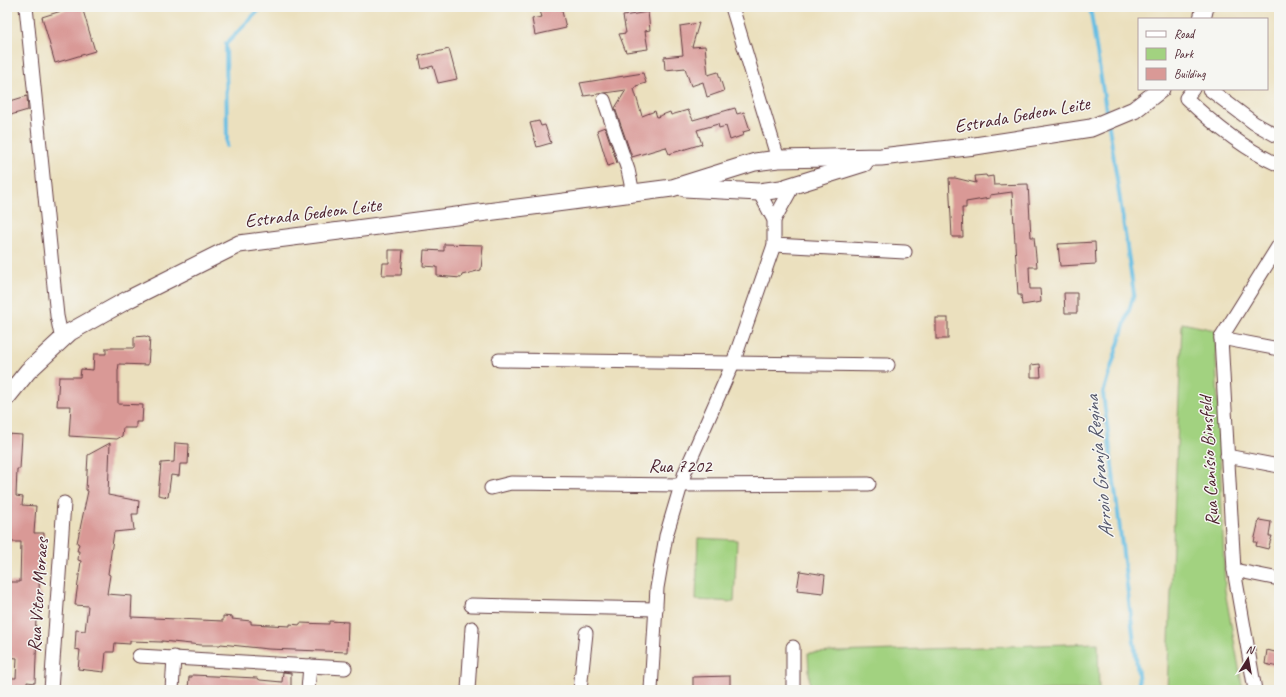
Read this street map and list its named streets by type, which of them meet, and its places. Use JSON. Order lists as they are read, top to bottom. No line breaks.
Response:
{"streets":{"main road":["Estrada Gedeon Leite"],"street":["Rua Canísio Binsfeld","Rua 7202","Rua Vitor Moraes"]},"water":["Arroio Granja Regina"],"legend":["Road","Park","Building"],"north":"top"}
